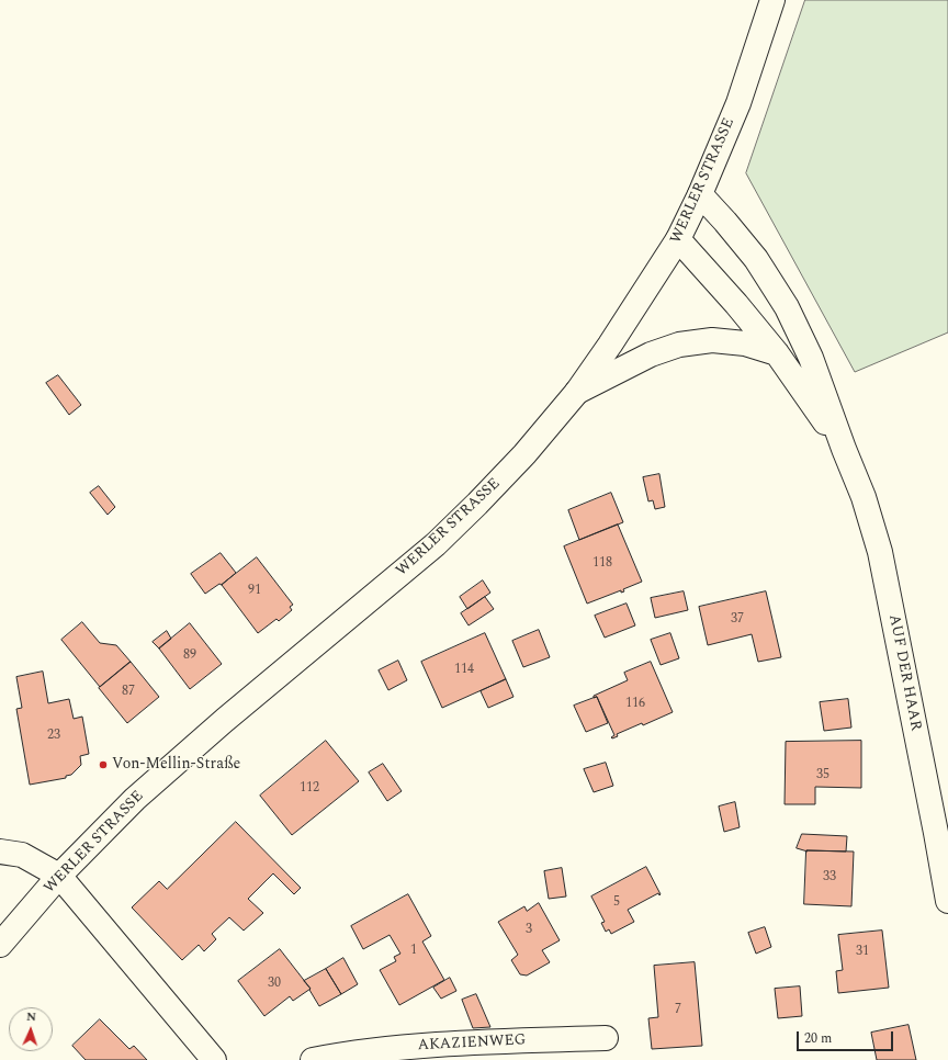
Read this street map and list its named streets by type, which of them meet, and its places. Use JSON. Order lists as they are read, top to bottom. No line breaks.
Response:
{"streets":{"street":["WERLER STRASSE","AUF DER HAAR","AKAZIENWEG"]},"crossings":[["WERLER STRASSE","AUF DER HAAR"]],"places":["Von-Mellin-Straße"],"house_numbers":["118","91","37","89","114","87","116","23","35","112","33","5","3","1","31","30","7"],"scale_bar":"20 m","north":"top"}
